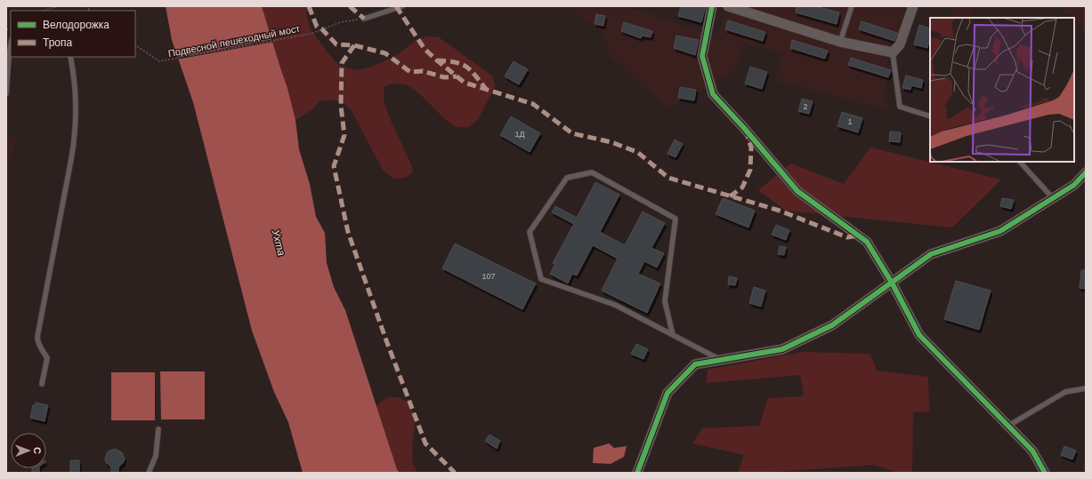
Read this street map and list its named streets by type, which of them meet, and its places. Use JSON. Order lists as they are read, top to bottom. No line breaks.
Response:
{"streets":{"path":["Подвесной пешеходный мост"]},"water":["Ухта"],"house_numbers":["2","1","1Д","107"],"legend":["Велодорожка","Тропа"],"north":"right"}
